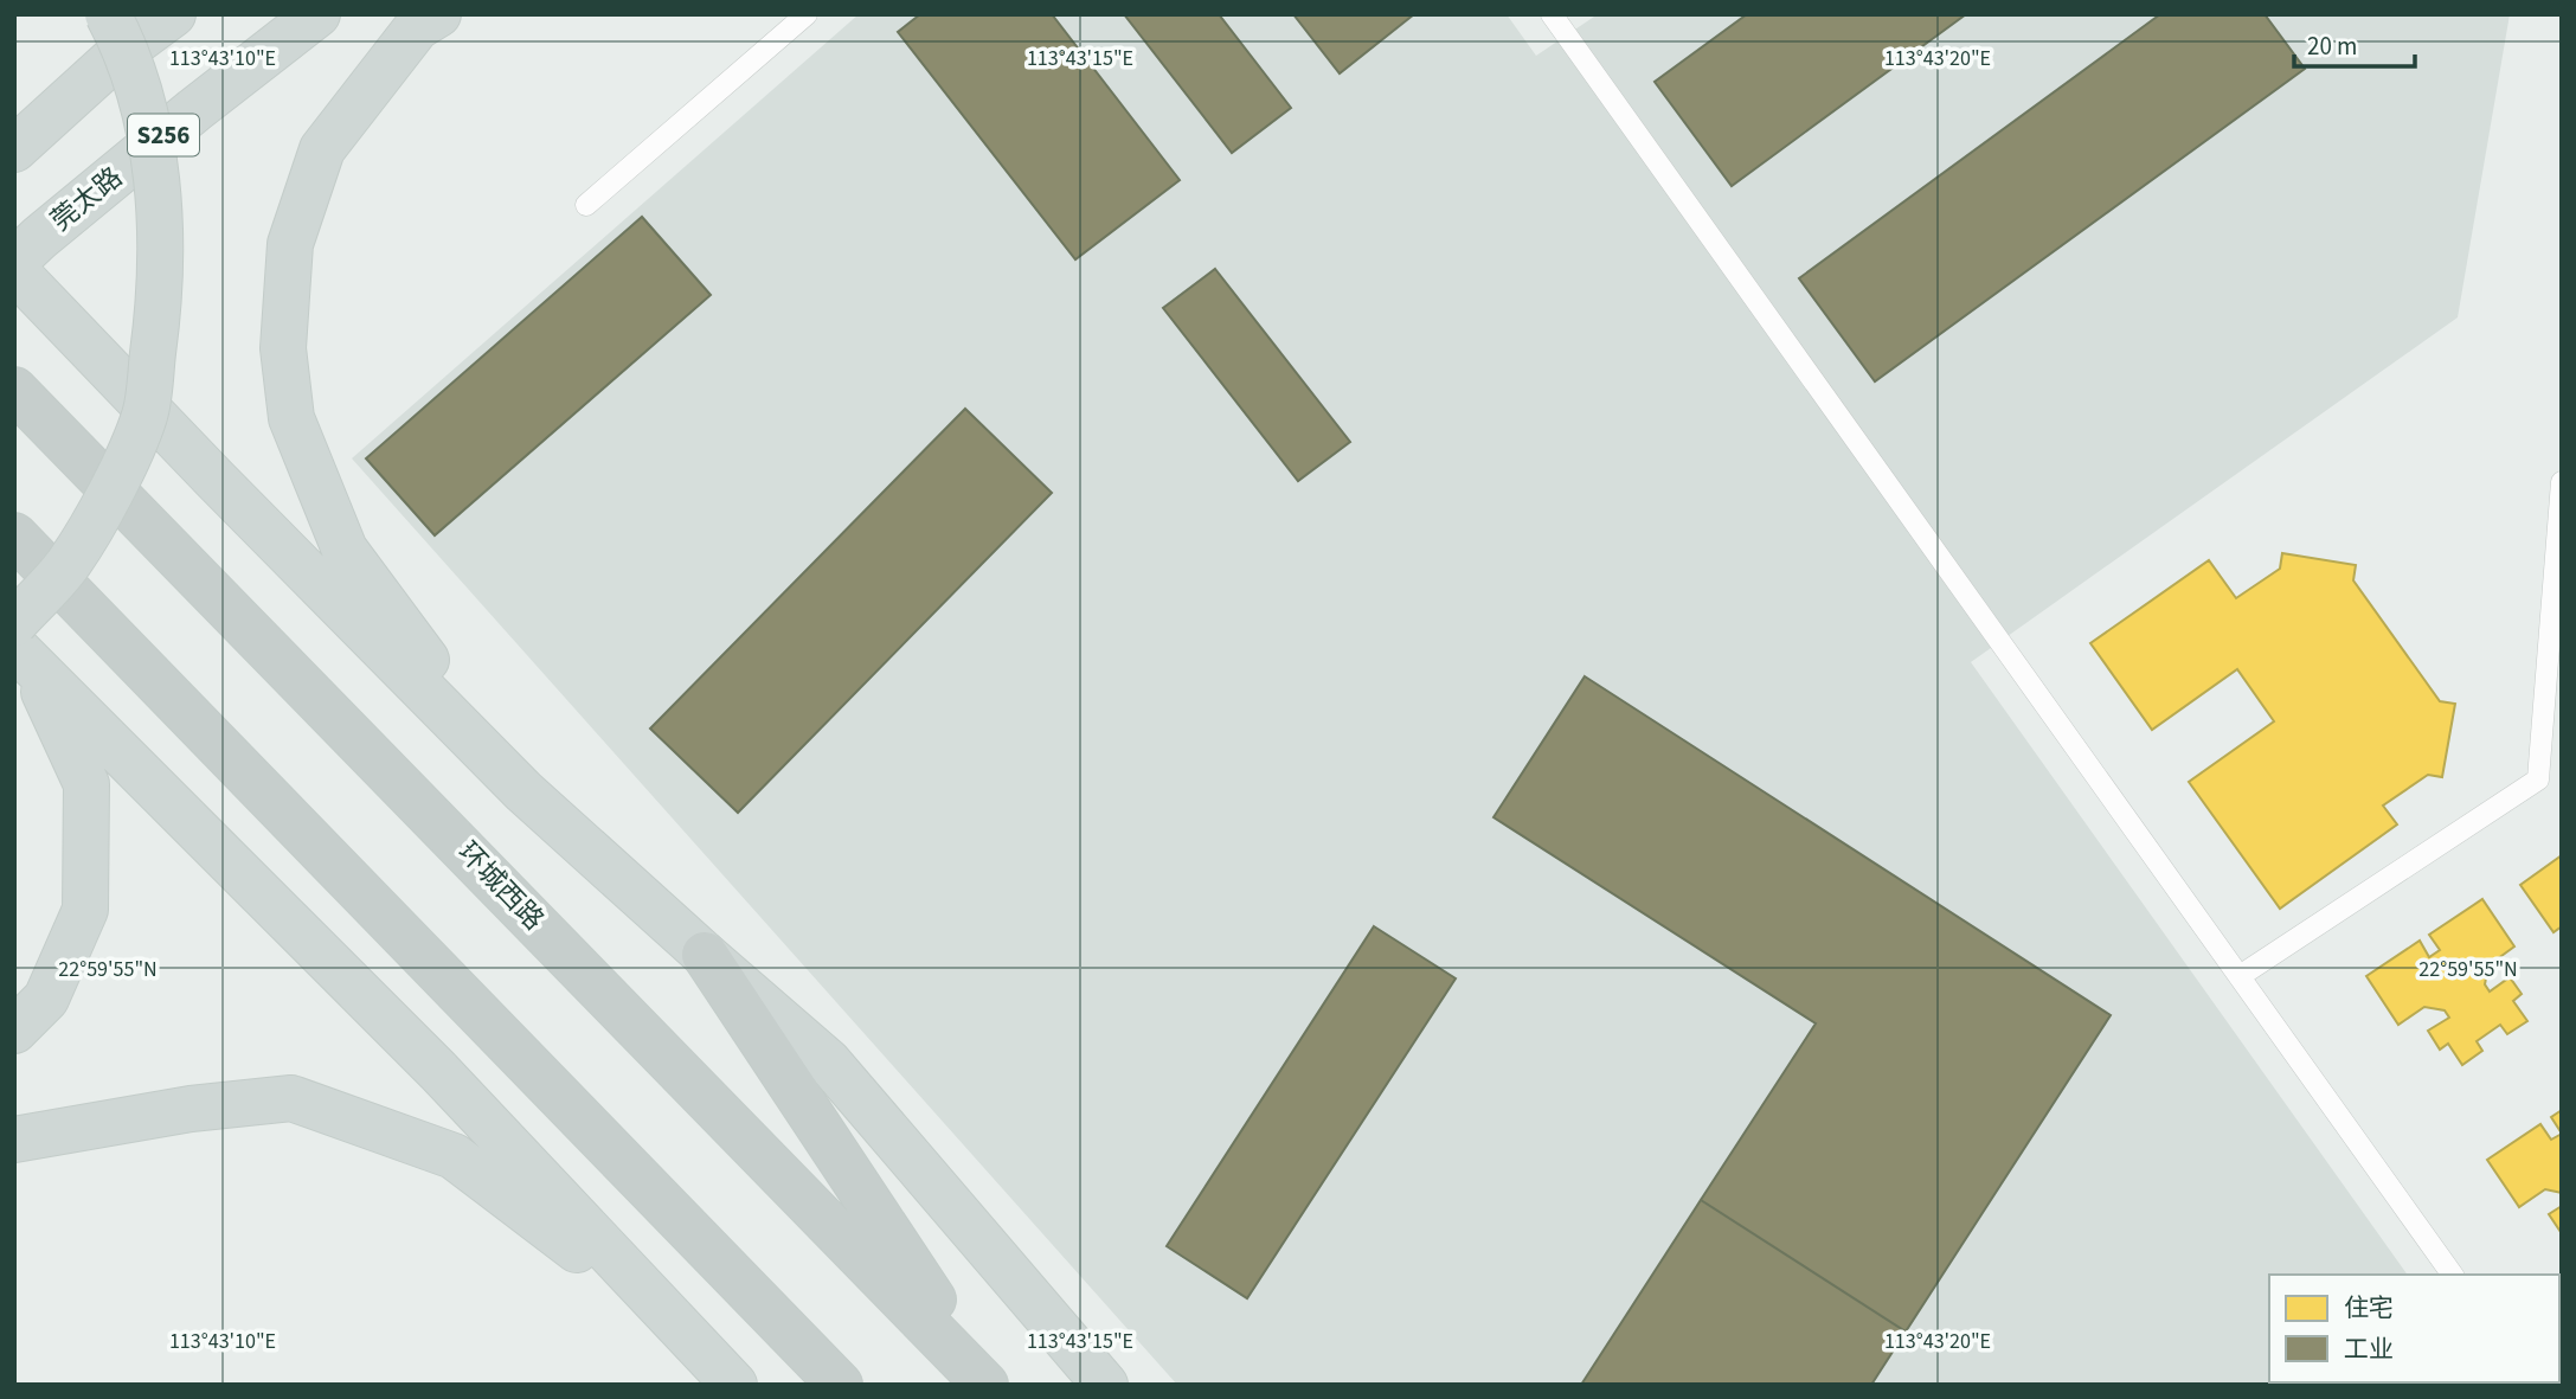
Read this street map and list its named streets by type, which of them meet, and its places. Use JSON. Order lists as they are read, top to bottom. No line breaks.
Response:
{"streets":{"highway":["环城西路"],"main road":["S256","莞太路"]},"legend":["住宅","工业"],"scale_bar":"20 m","coordinates":["113°43'10\"E","113°43'15\"E","113°43'20\"E","22°59'55\"N"]}
